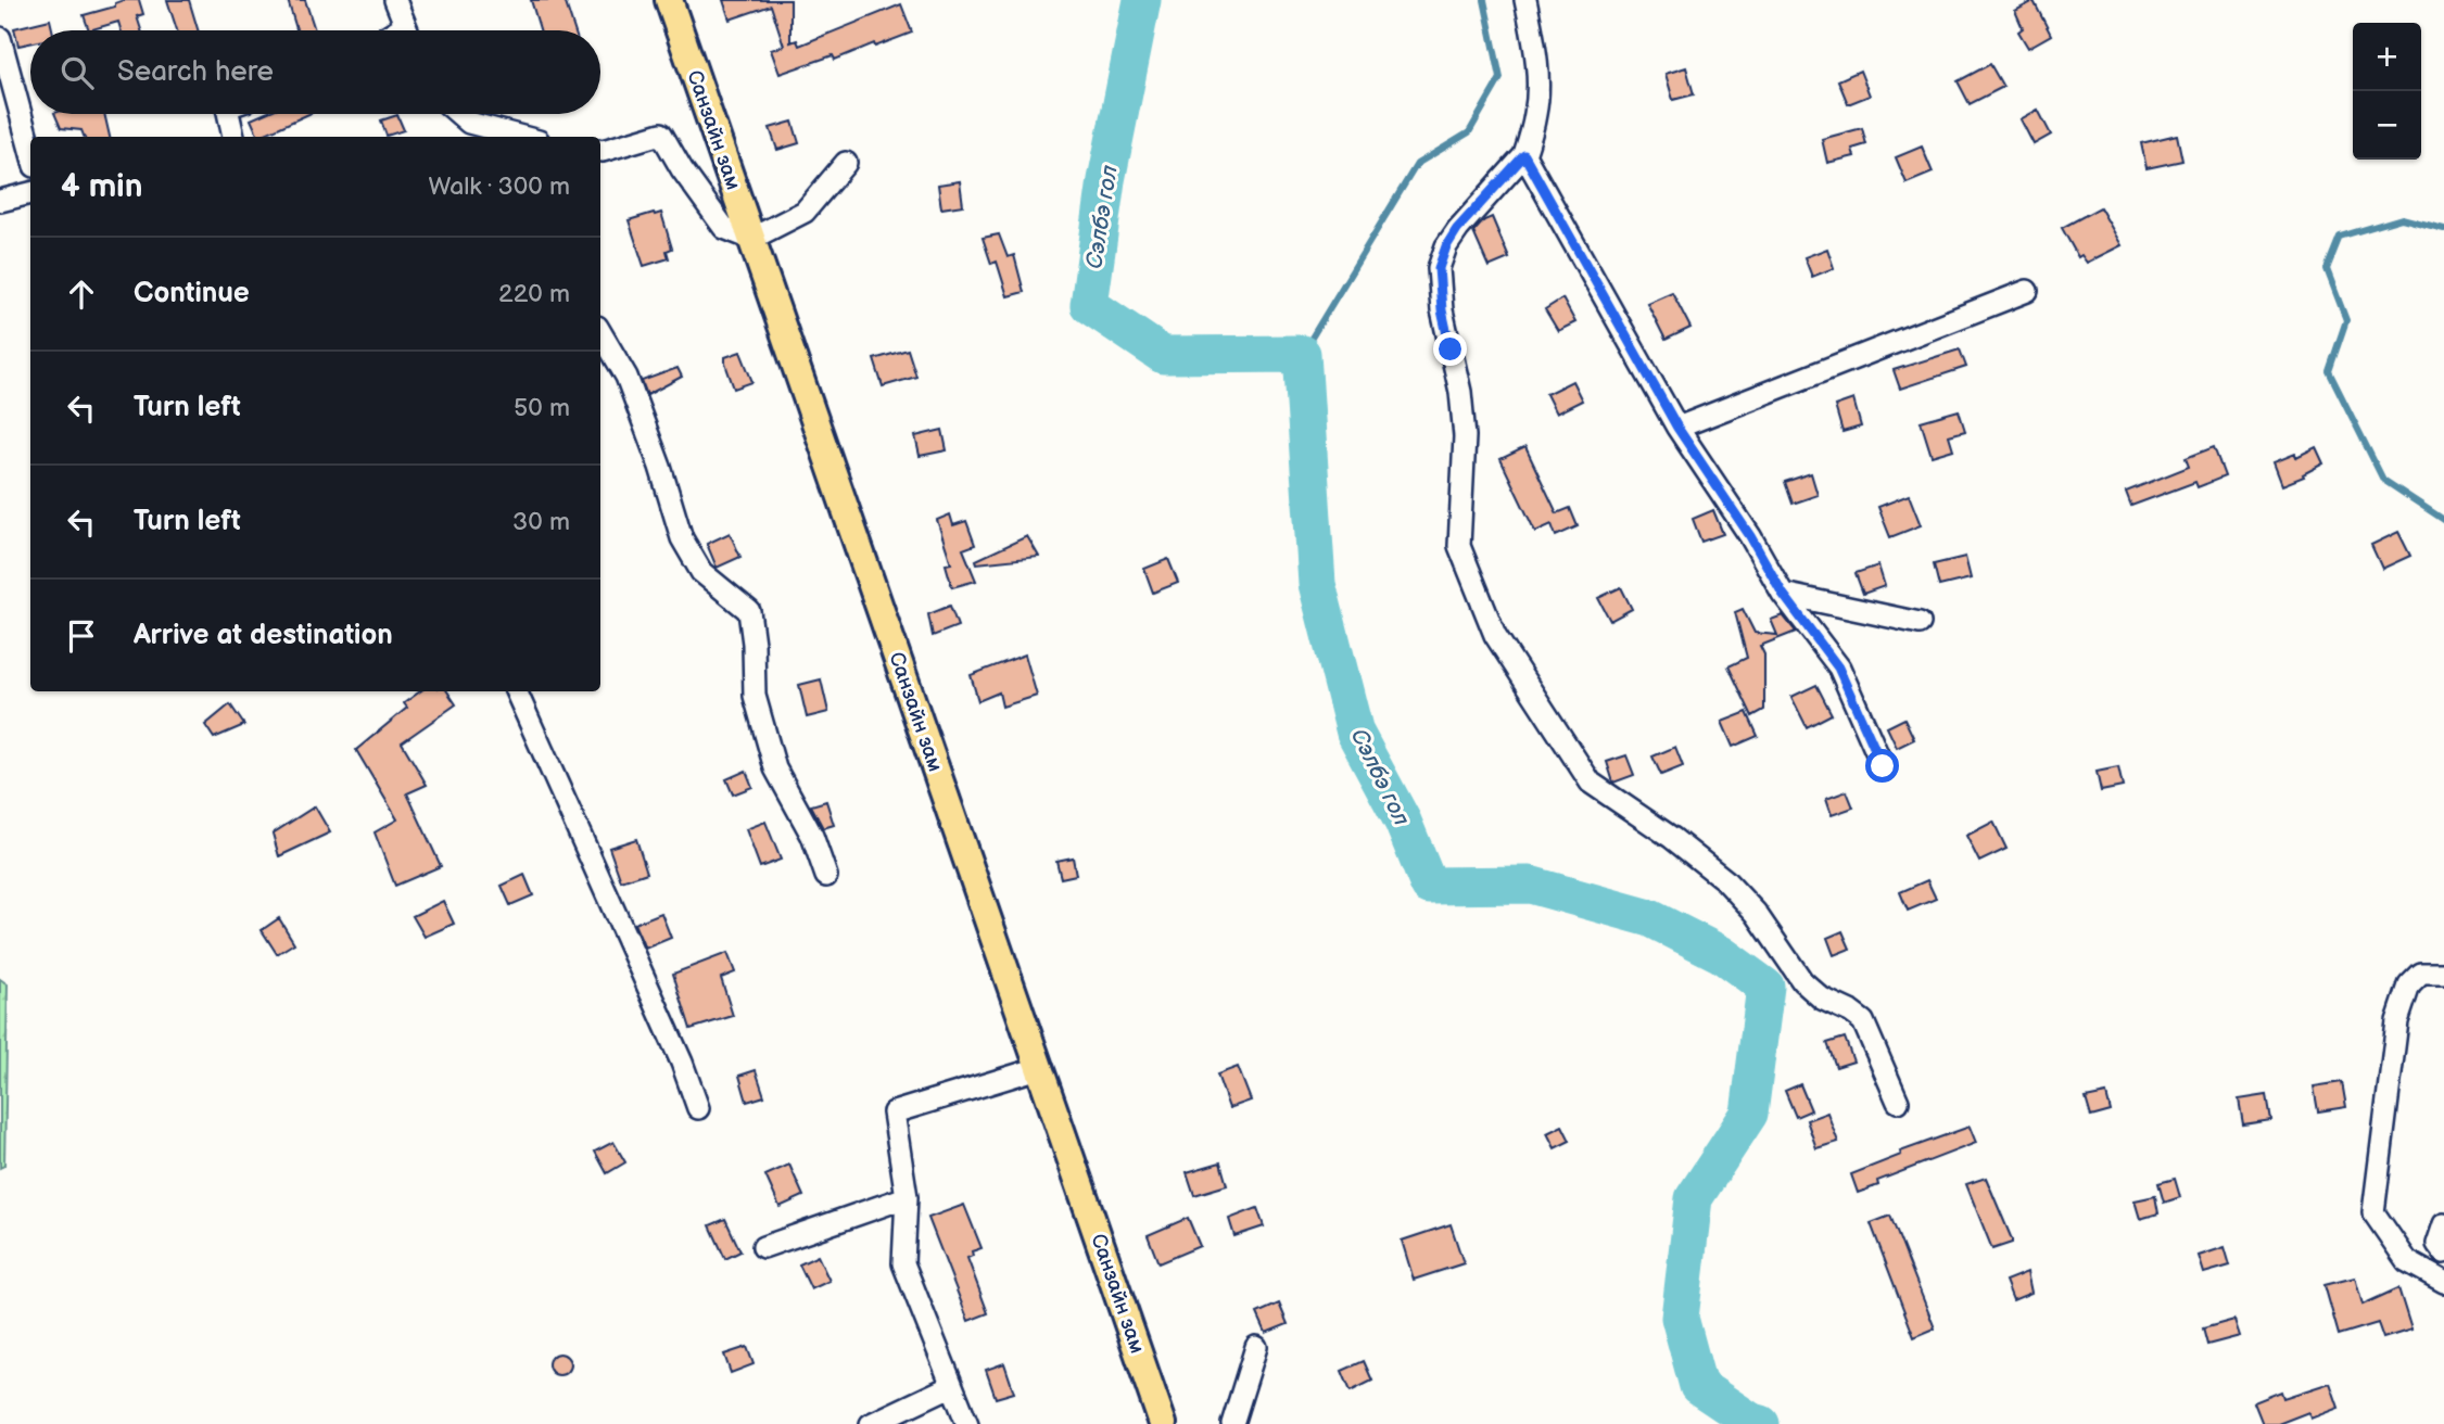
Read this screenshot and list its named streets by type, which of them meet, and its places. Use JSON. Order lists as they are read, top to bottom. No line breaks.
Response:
{"streets":{"main road":["Санзайн зам"]},"water":["Сэлбэ гол"],"page":{"map_buttons":["+","−"],"search":"Search here","heading":["4 min","Walk · 300 m"],"list":[["Continue","220 m"],["Turn left","50 m"],["Turn left","30 m"],"Arrive at destination"]}}
